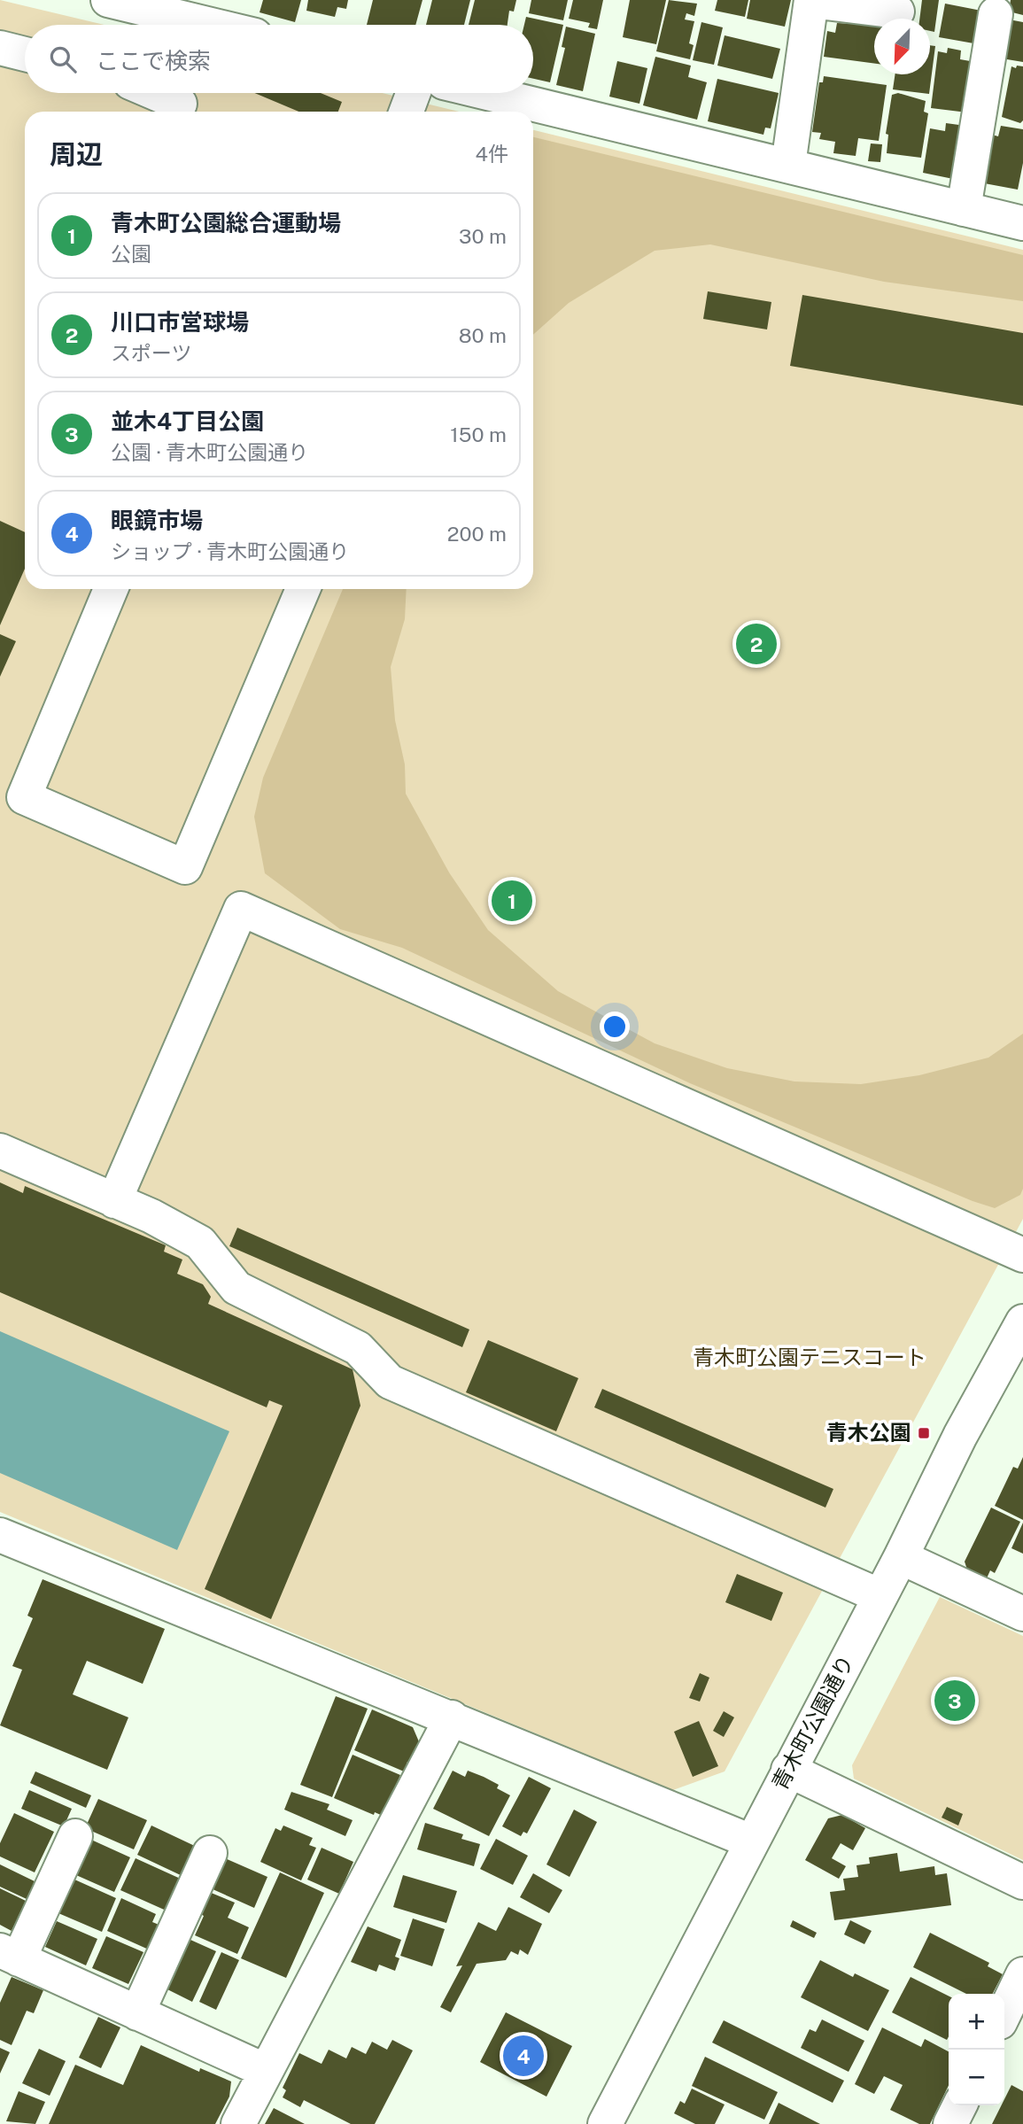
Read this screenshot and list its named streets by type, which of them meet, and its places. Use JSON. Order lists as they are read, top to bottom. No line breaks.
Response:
{"streets":{"street":["青木町公園通り"]},"parks":["青木町公園テニスコート"],"places":{"transit":["青木公園"]},"north":"bottom left","page":{"search":"ここで検索","heading":["周辺","4件"],"list":[{"mark":"1","name":"青木町公園総合運動場","note":"公園","value":"30 m"},{"mark":"2","name":"川口市営球場","note":"スポーツ","value":"80 m"},{"mark":"3","name":"並木4丁目公園","note":"公園 · 青木町公園通り","value":"150 m"},{"mark":"4","name":"眼鏡市場","note":"ショップ · 青木町公園通り","value":"200 m"}],"pins":["2","1","3","4"],"map_buttons":["+","−"]}}
